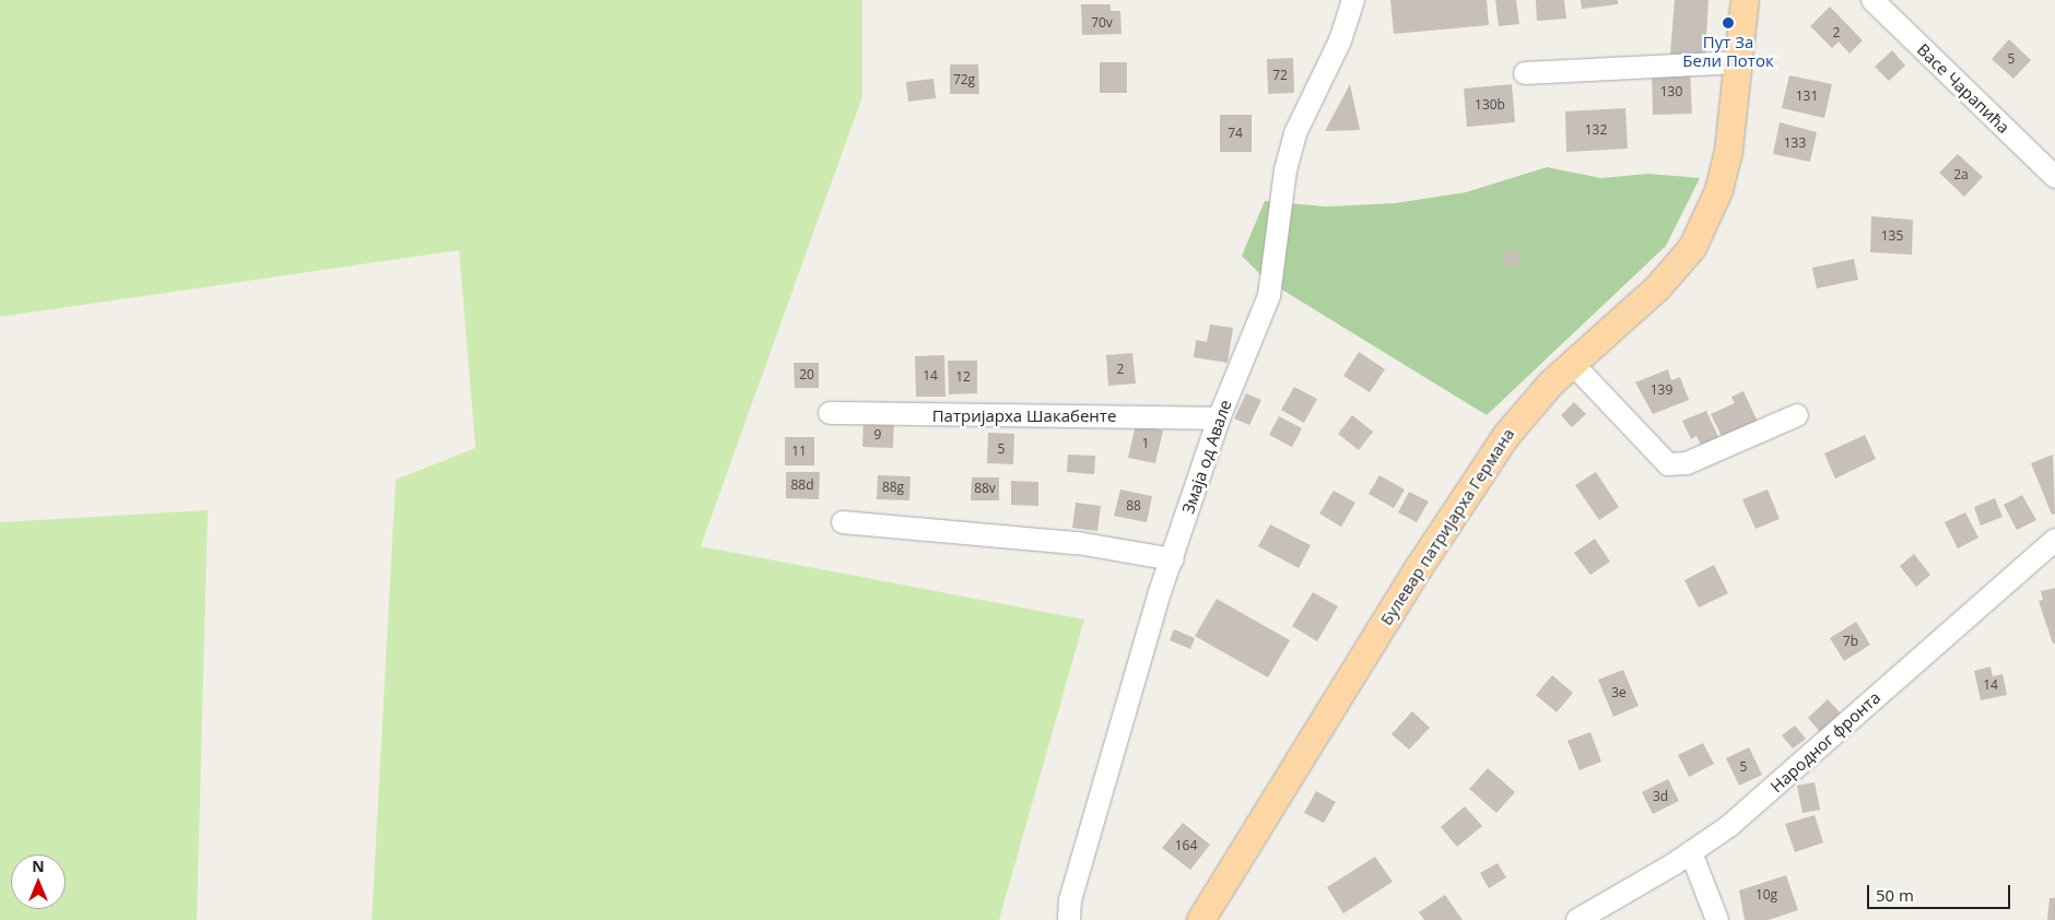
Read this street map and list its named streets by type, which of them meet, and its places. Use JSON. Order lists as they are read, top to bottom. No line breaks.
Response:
{"streets":{"main road":["Булевар патријарха Германа"],"street":["Васе Чарапића","Патријарха Шакабенте","Змаја од Авале","Народног фронта"]},"crossings":[["Патријарха Шакабенте","Змаја од Авале"]],"places":["Пут За Бели Поток"],"house_numbers":["70v","2","5","72","72g","130","131","130b","132","74","133","2a","135","2","20","14","12","139","9","1","5","11","88d","88g","88v","88","7b","14","3e","5","3d","164","10g"],"scale_bar":"50 m","north":"top"}
